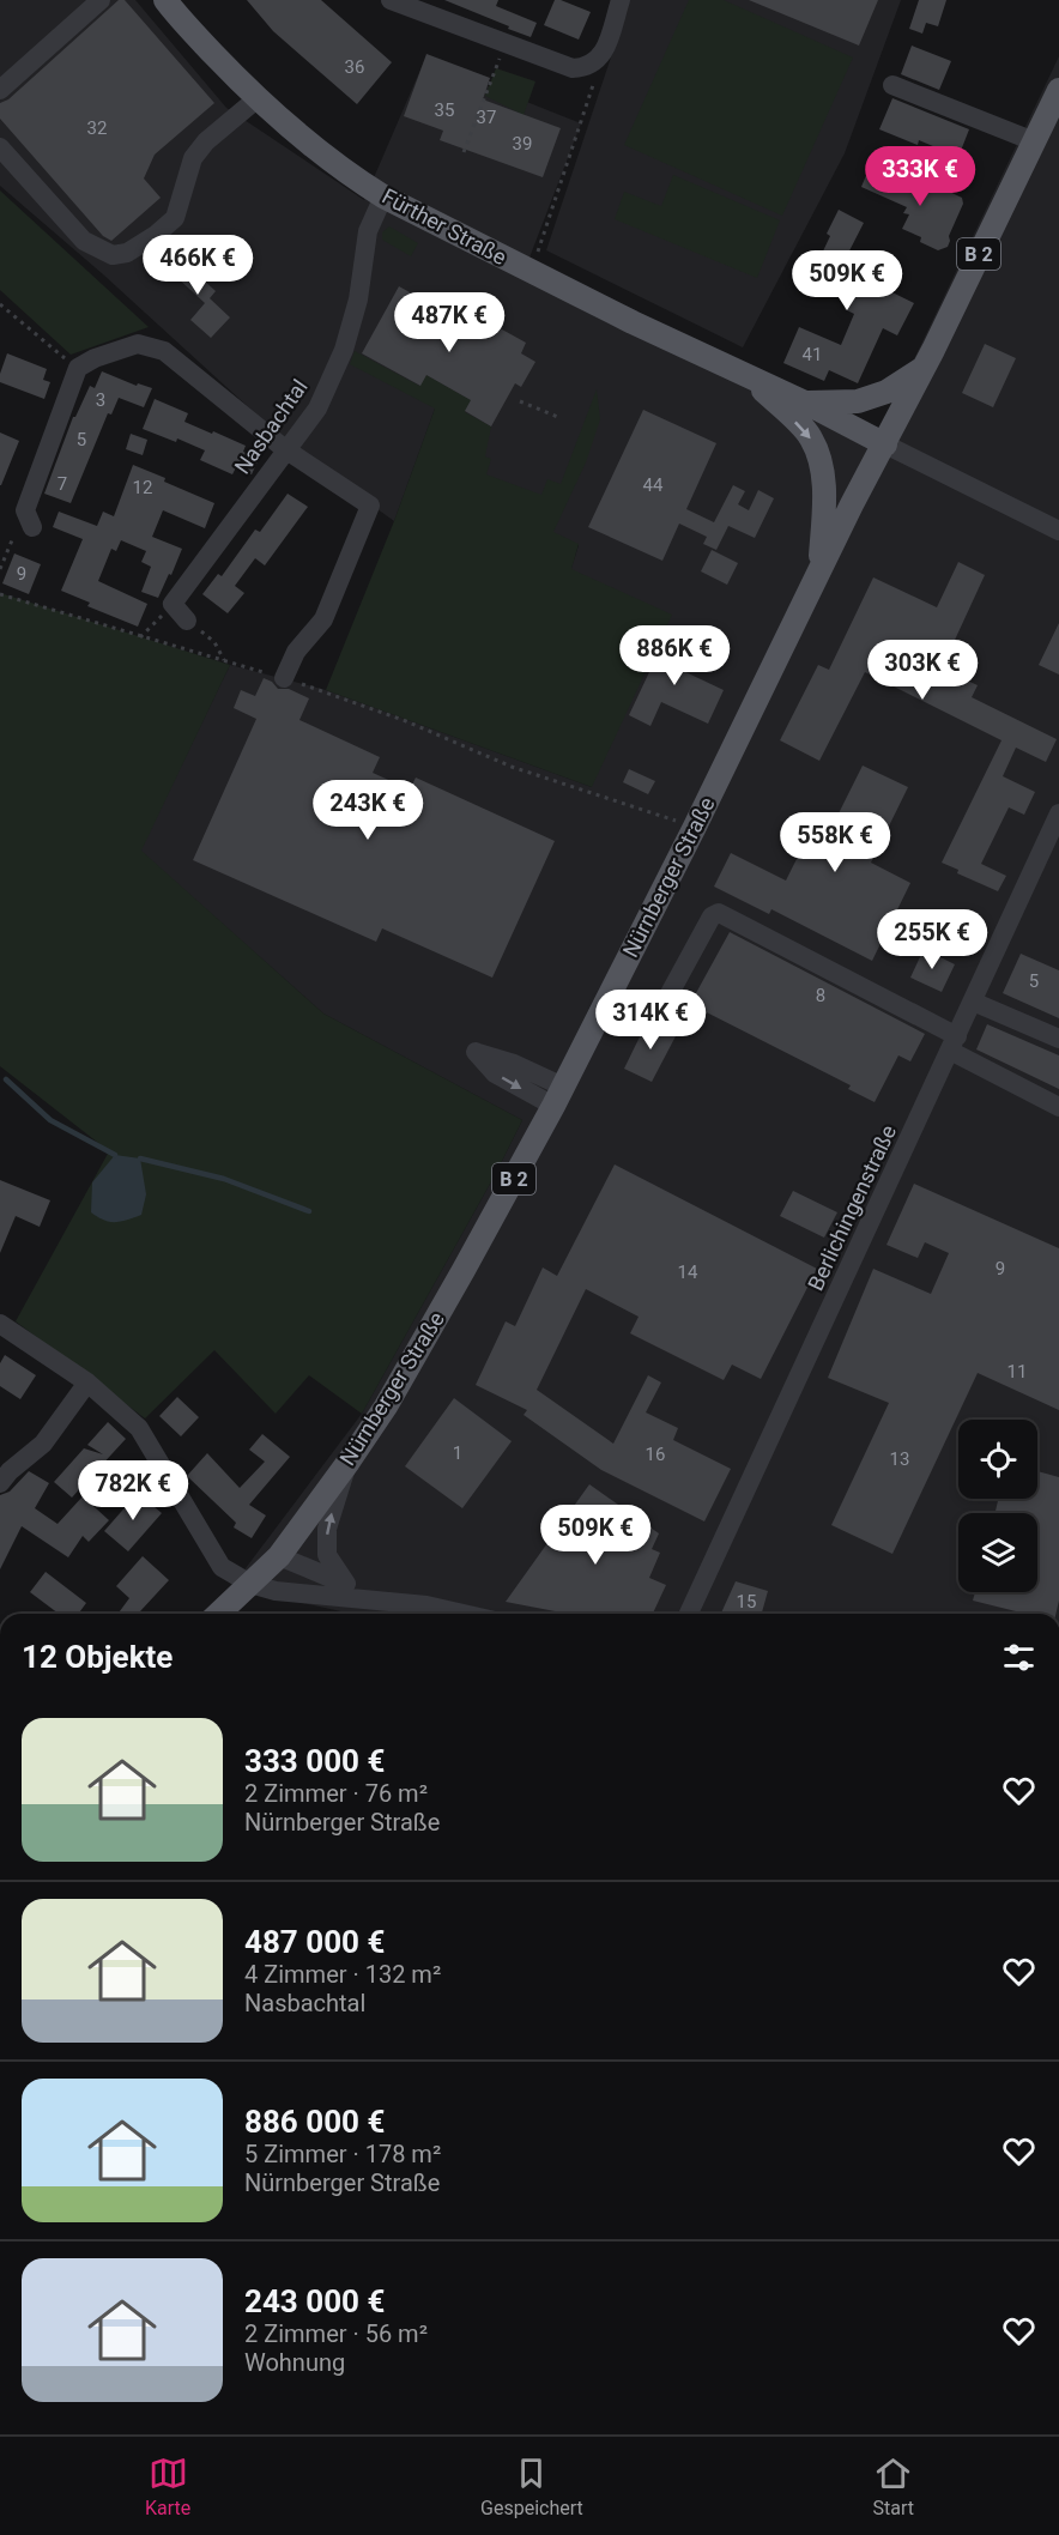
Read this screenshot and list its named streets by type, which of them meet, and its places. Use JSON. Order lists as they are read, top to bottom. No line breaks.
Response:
{"streets":{"main road":["Fürther Straße","B 2","Nürnberger Straße"],"street":["Nasbachtal","Berlichingenstraße"]},"crossings":[["Fürther Straße","Nasbachtal"],["Fürther Straße","Nürnberger Straße"]],"house_numbers":["36","35","37","32","39","41","3","5","7","44","12","9","5","8","9","14","11","1","16","13","15"],"page":{"price":["333K €","466K €","509K €","487K €","886K €","303K €","243K €","558K €","255K €","314K €","782K €","509K €"],"heading":"12 Objekte","list":[{"name":"333 000 €","note":"2 Zimmer · 76 m² · Nürnberger Straße"},{"name":"487 000 €","note":"4 Zimmer · 132 m² · Nasbachtal"},{"name":"886 000 €","note":"5 Zimmer · 178 m² · Nürnberger Straße"},{"name":"243 000 €","note":"2 Zimmer · 56 m² · Wohnung"}],"tabs":["Karte","Gespeichert","Start"]}}
